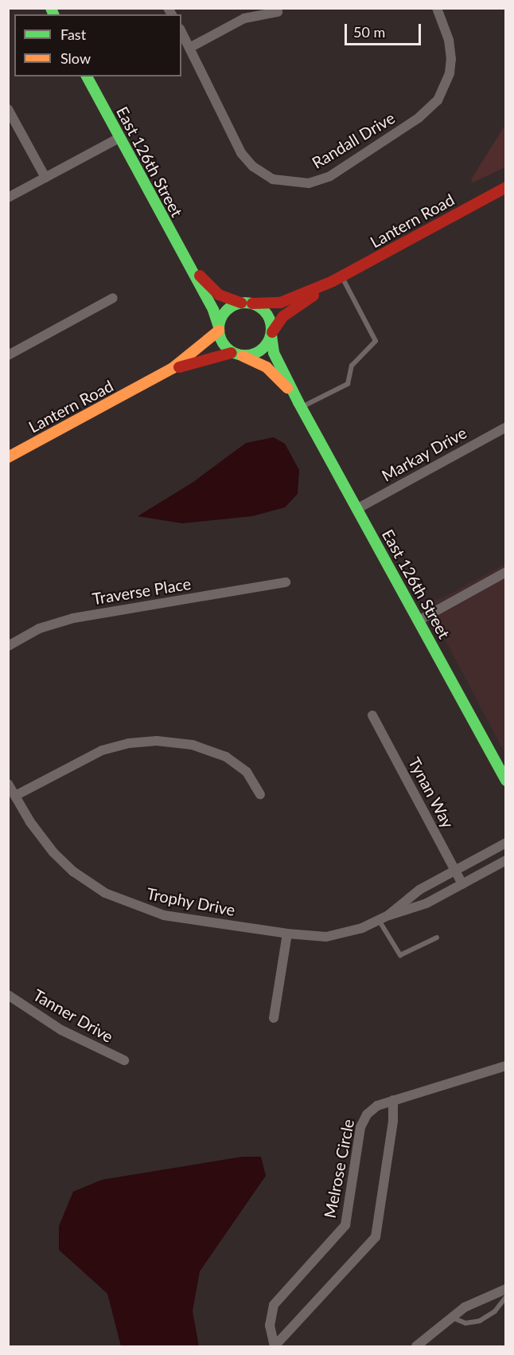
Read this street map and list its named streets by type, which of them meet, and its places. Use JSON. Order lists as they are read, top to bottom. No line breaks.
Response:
{"streets":{"main road":["East 126th Street","Lantern Road"],"street":["Randall Drive","Markay Drive","Traverse Place","Tynan Way","Trophy Drive","Tanner Drive","Melrose Circle"]},"crossings":[["East 126th Street","Lantern Road"],["East 126th Street","Markay Drive"],["Tynan Way","Trophy Drive"]],"legend":["Fast","Slow"],"scale_bar":"50 m"}
